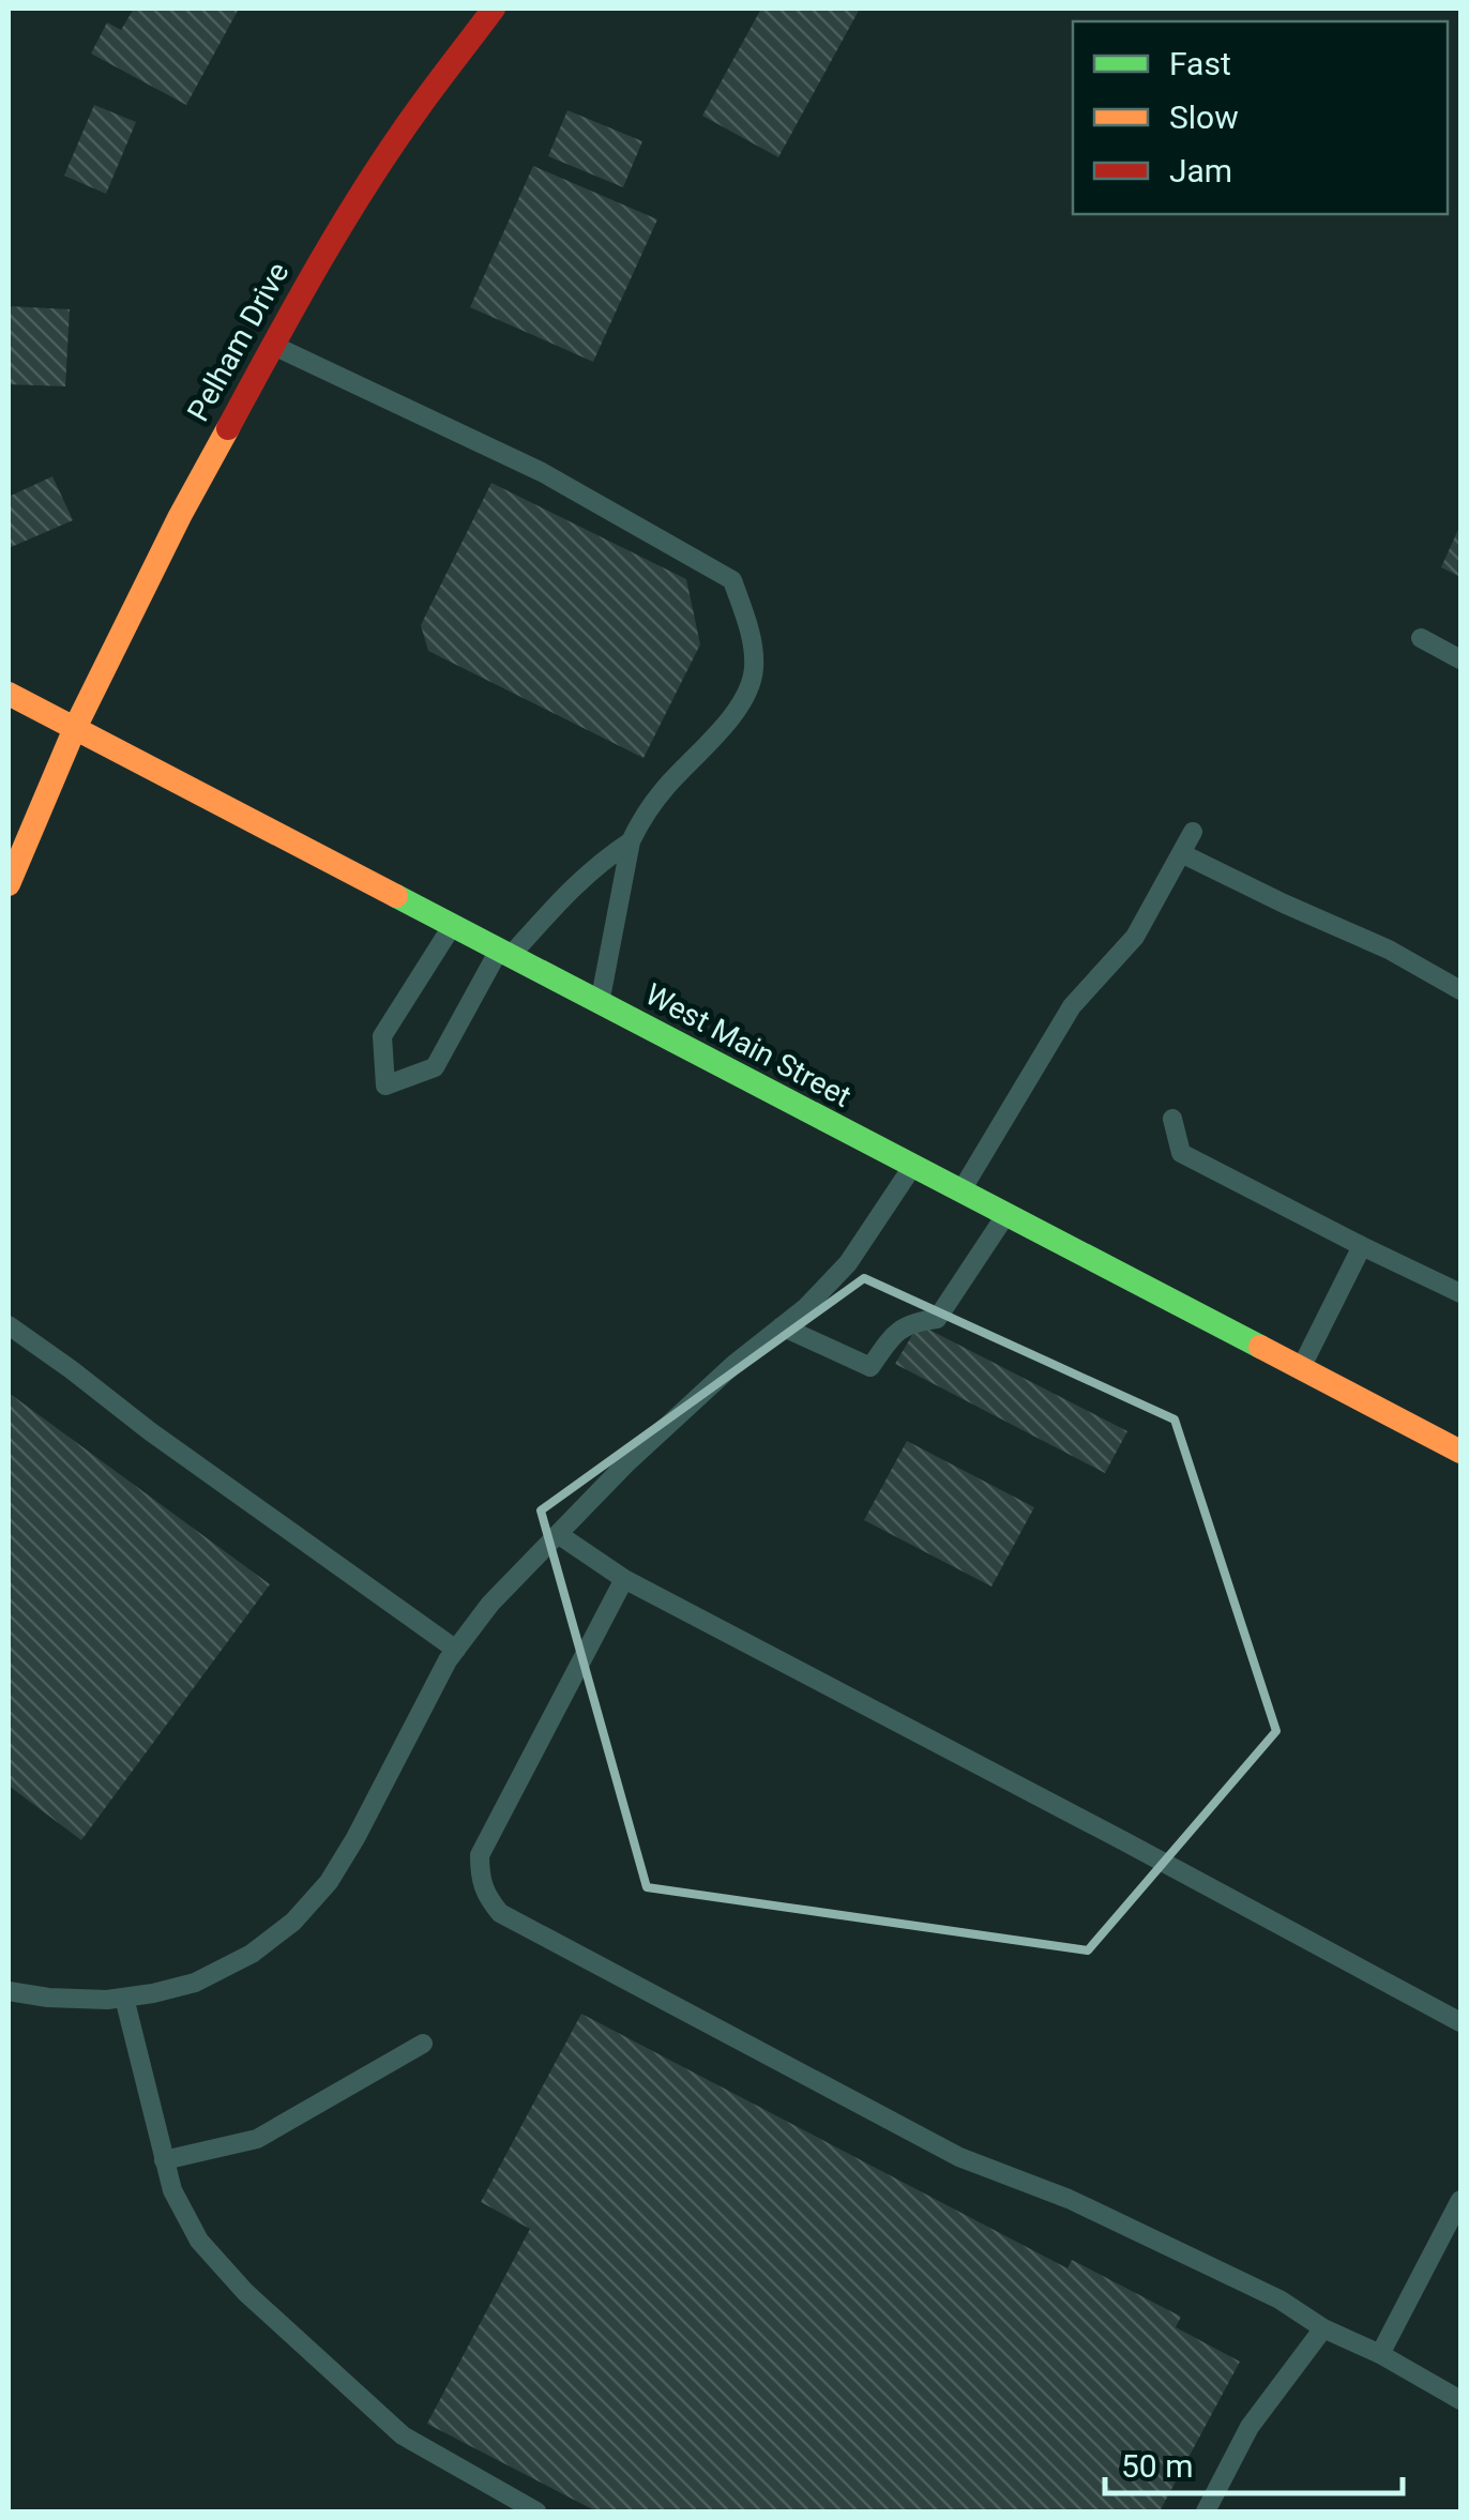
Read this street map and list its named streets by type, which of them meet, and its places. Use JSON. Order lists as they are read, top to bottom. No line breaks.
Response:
{"streets":{"main road":["Pelham Drive","West Main Street"]},"crossings":[["Pelham Drive","West Main Street"]],"legend":["Fast","Slow","Jam"],"scale_bar":"50 m"}
